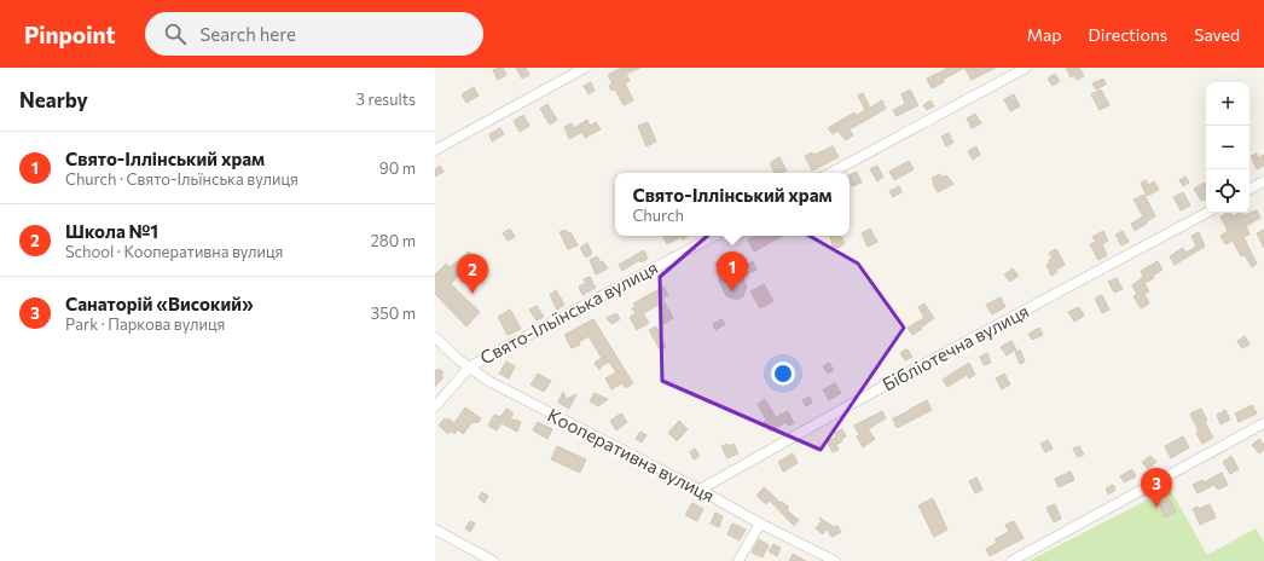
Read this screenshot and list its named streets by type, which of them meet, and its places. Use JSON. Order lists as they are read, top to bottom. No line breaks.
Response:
{"streets":{"street":["Свято-Ільїнська вулиця","Бібліотечна вулиця","Кооперативна вулиця"]},"crossings":[["Свято-Ільїнська вулиця","Кооперативна вулиця"],["Бібліотечна вулиця","Кооперативна вулиця"]],"page":{"header":"Pinpoint","search":"Search here","nav":["Map","Directions","Saved"],"heading":["Nearby","3 results"],"map_buttons":["+","−"],"list":[{"mark":"1","name":"Свято-Іллінський храм","note":"Church · Свято-Ільїнська вулиця","value":"90 m"},{"mark":"2","name":"Школа №1","note":"School · Кооперативна вулиця","value":"280 m"},{"mark":"3","name":"Санаторій «Високий»","note":"Park · Паркова вулиця","value":"350 m"}],"popup":["Свято-Іллінський храм","Church"],"pins":["1","2","3"]}}
